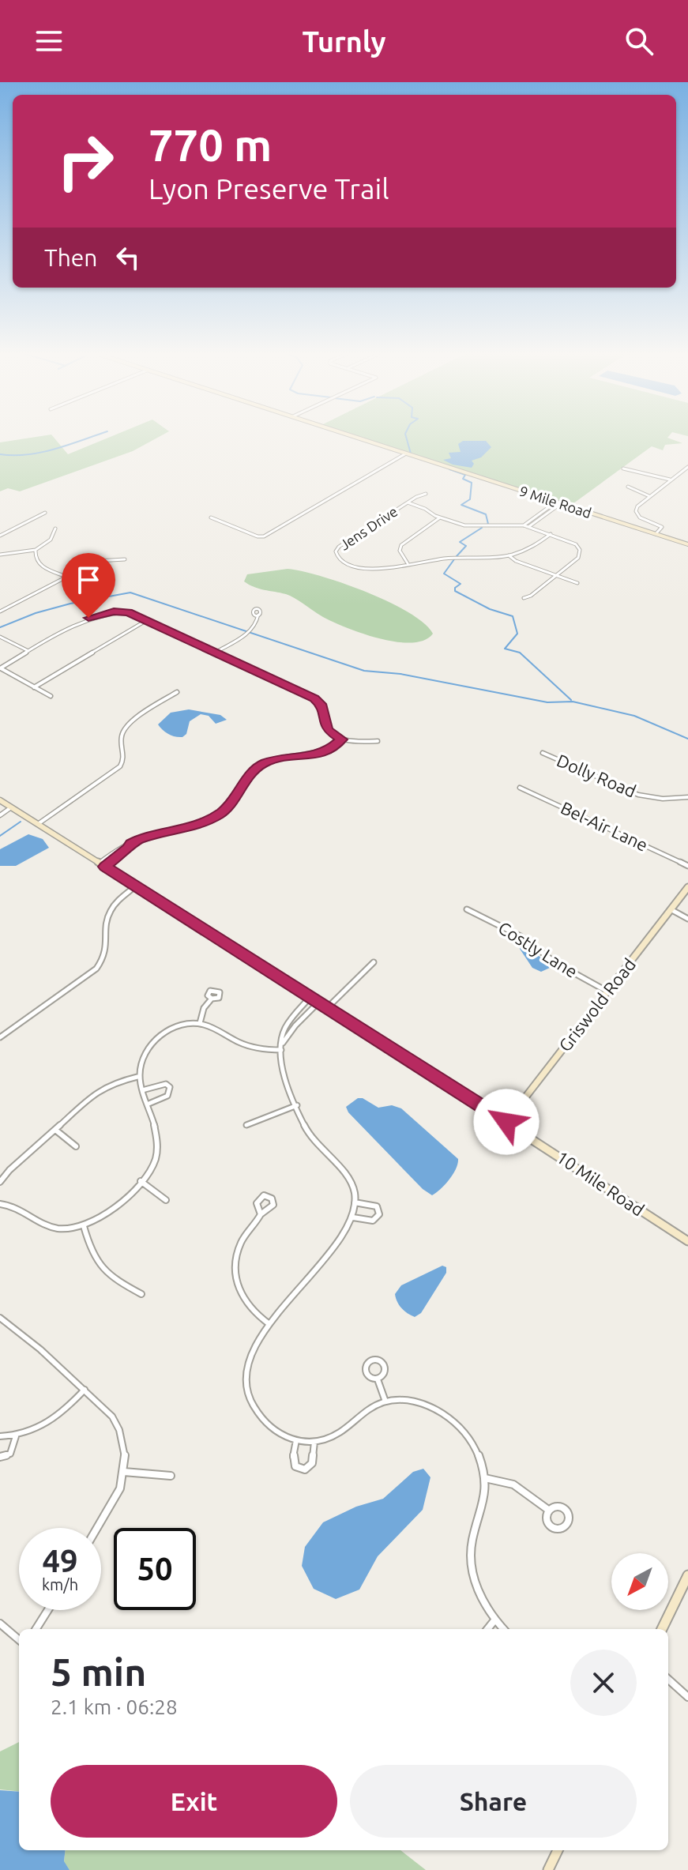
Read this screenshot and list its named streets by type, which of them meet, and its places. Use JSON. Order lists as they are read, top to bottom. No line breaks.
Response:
{"streets":{"street":["9 Mile Road","Jens Drive","Dolly Road","Bel-Air Lane","Costly Lane","Griswold Road","10 Mile Road"]},"crossings":[["Costly Lane","Griswold Road"],["Griswold Road","10 Mile Road"]],"north":"bottom left","page":{"header":"Turnly","turn":["770 m","Lyon Preserve Trail"],"then":"Then","speed":"49 km/h","limit":"50","heading":["5 min","2.1 km · 06:28"],"buttons":["Exit","Share"]}}
